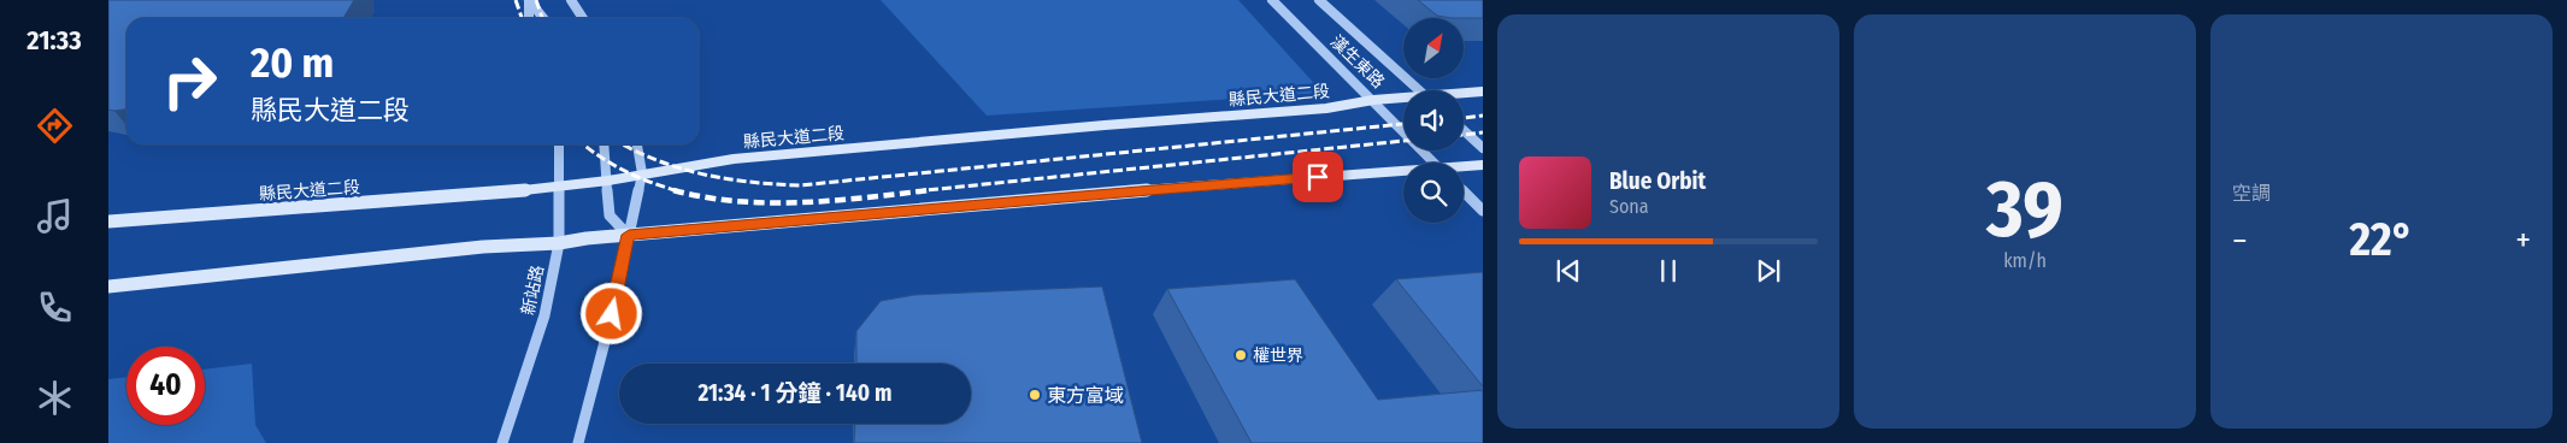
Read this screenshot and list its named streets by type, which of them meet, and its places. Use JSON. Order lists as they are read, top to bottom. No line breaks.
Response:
{"streets":{"main road":["縣民大道二段"],"street":["漢生東路","新站路"]},"crossings":[["漢生東路","縣民大道二段"],["縣民大道二段","新站路"]],"places":["權世界","東方富域"],"north":"top right","page":{"tabs":"21:33","tile":[["39","km/h"],"空調"],"turn":["20 m","縣民大道二段"],"song":["Blue Orbit","Sona"],"heat":["−","22°","+"],"limit":"40","trip":"21:34 · 1 分鐘 · 140 m"}}
